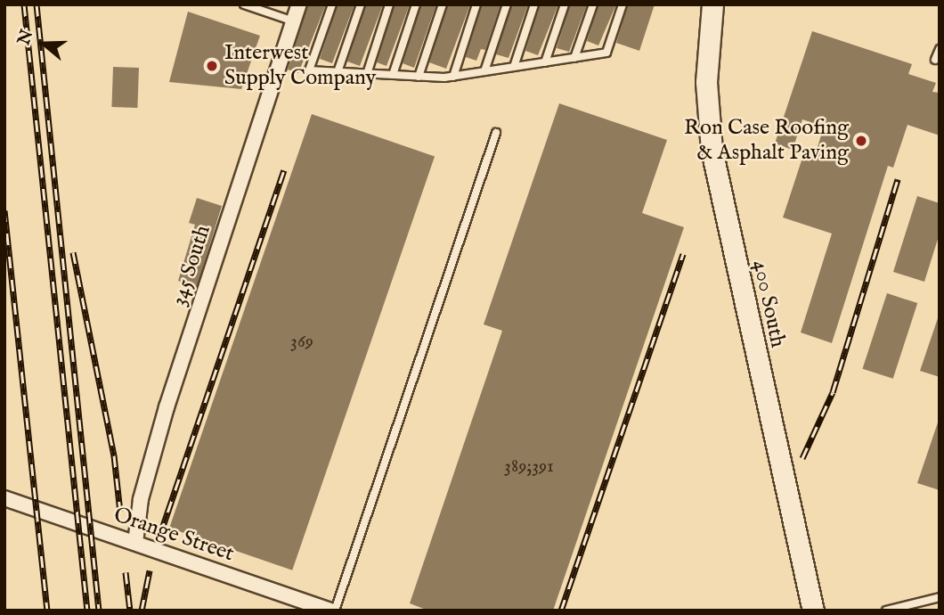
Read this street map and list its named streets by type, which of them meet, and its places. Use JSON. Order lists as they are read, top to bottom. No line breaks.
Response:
{"streets":{"street":["345 South","400 South","Orange Street"]},"crossings":[["345 South","Orange Street"]],"places":["Interwest Supply Company","Ron Case Roofing & Asphalt Paving"],"house_numbers":["369","389;391"],"north":"left"}
